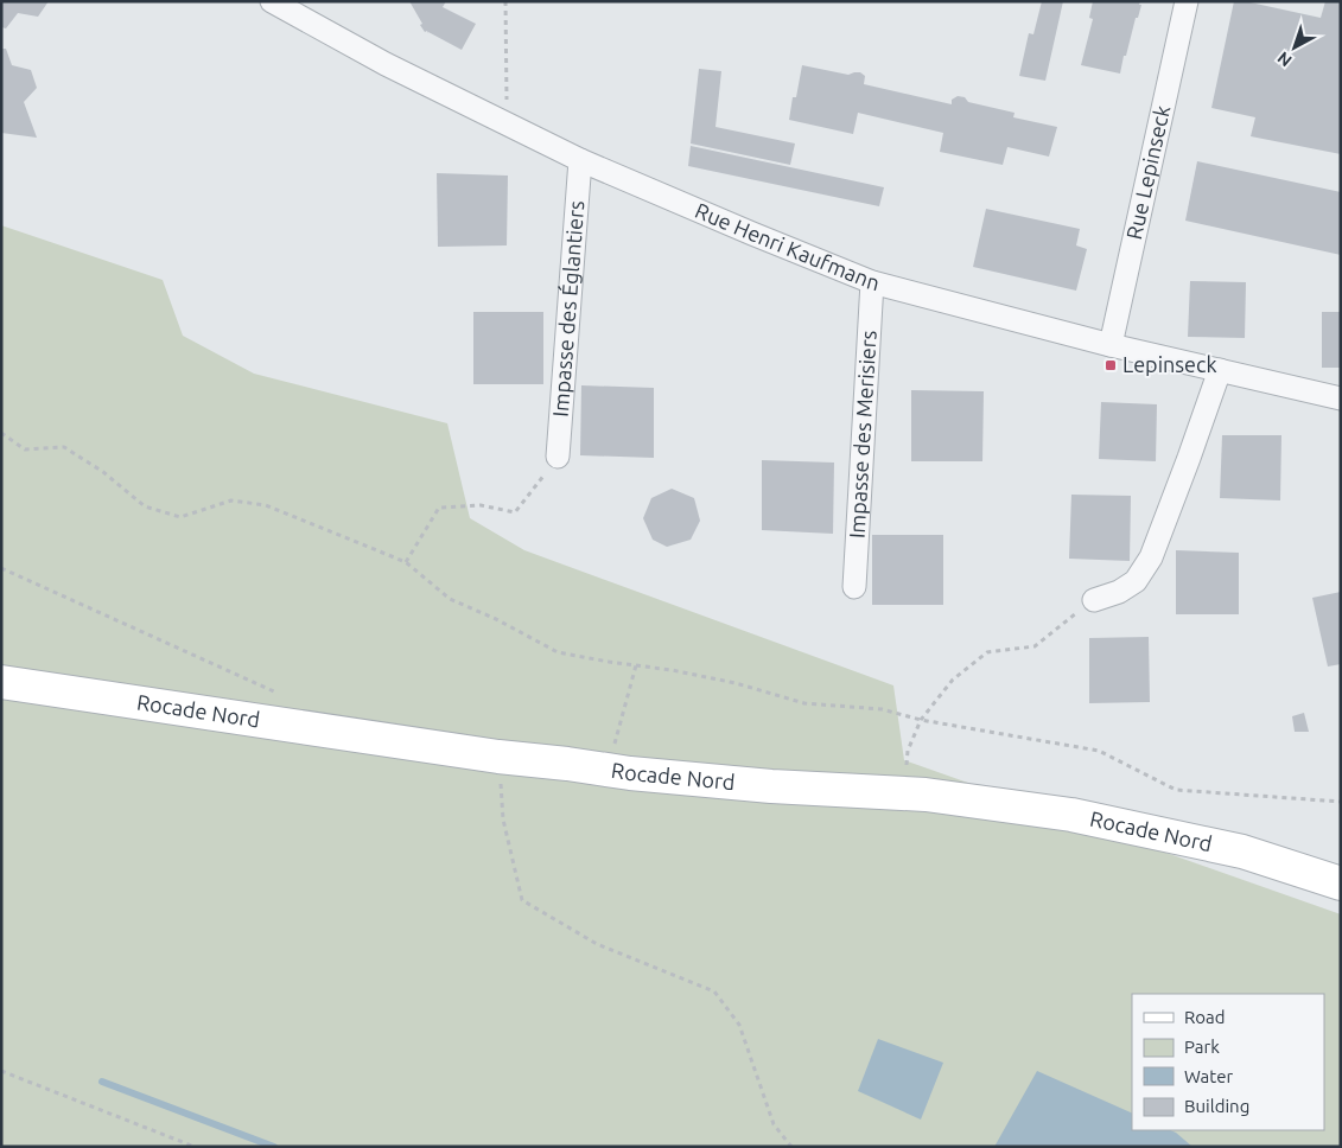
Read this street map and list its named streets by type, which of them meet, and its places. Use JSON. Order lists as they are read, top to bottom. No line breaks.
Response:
{"streets":{"main road":["Rocade Nord"],"street":["Rue Lepinseck","Rue Henri Kaufmann","Impasse des Églantiers","Impasse des Merisiers"]},"crossings":[["Rue Lepinseck","Rue Henri Kaufmann"],["Rue Henri Kaufmann","Impasse des Églantiers"],["Rue Henri Kaufmann","Impasse des Merisiers"]],"places":{"transit":["Lepinseck"]},"legend":["Road","Park","Water","Building"],"north":"bottom left"}
